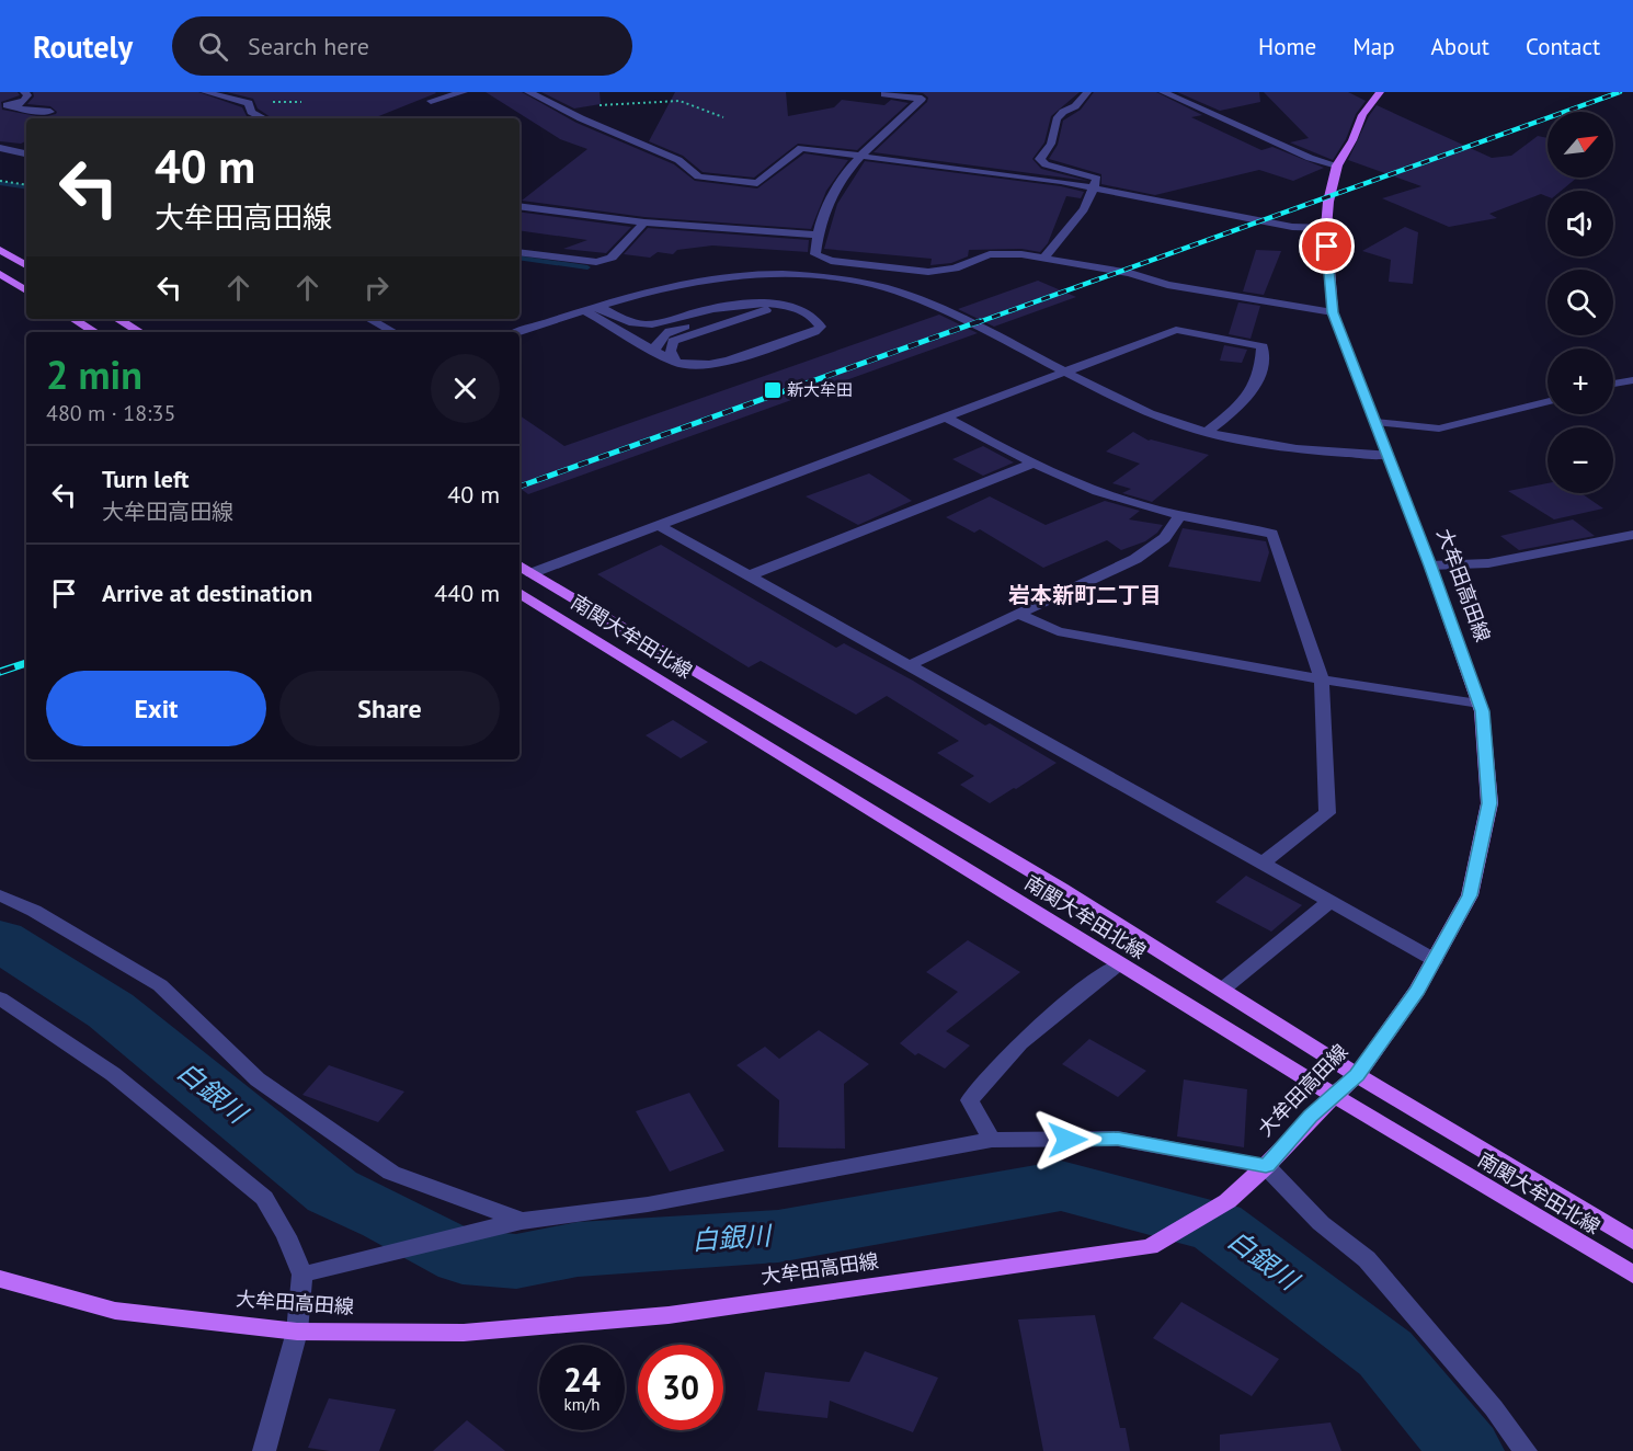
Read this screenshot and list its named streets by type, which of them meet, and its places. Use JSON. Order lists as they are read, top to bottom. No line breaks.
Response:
{"streets":{"main road":["大牟田高田線","南関大牟田北線"]},"crossings":[["大牟田高田線","南関大牟田北線"]],"districts":["岩本新町二丁目"],"water":["白銀川"],"places":{"transit":["新大牟田"]},"north":"top right","page":{"header":"Routely","search":"Search here","nav":["Home","Map","About","Contact"],"map_buttons":["+","−"],"turn":["40 m","大牟田高田線"],"heading":["2 min","480 m · 18:35"],"list":[{"name":"Turn left","note":"大牟田高田線","value":"40 m"},{"name":"Arrive at destination","value":"440 m"}],"buttons":["Exit","Share"],"speed":"24 km/h","limit":"30"}}
